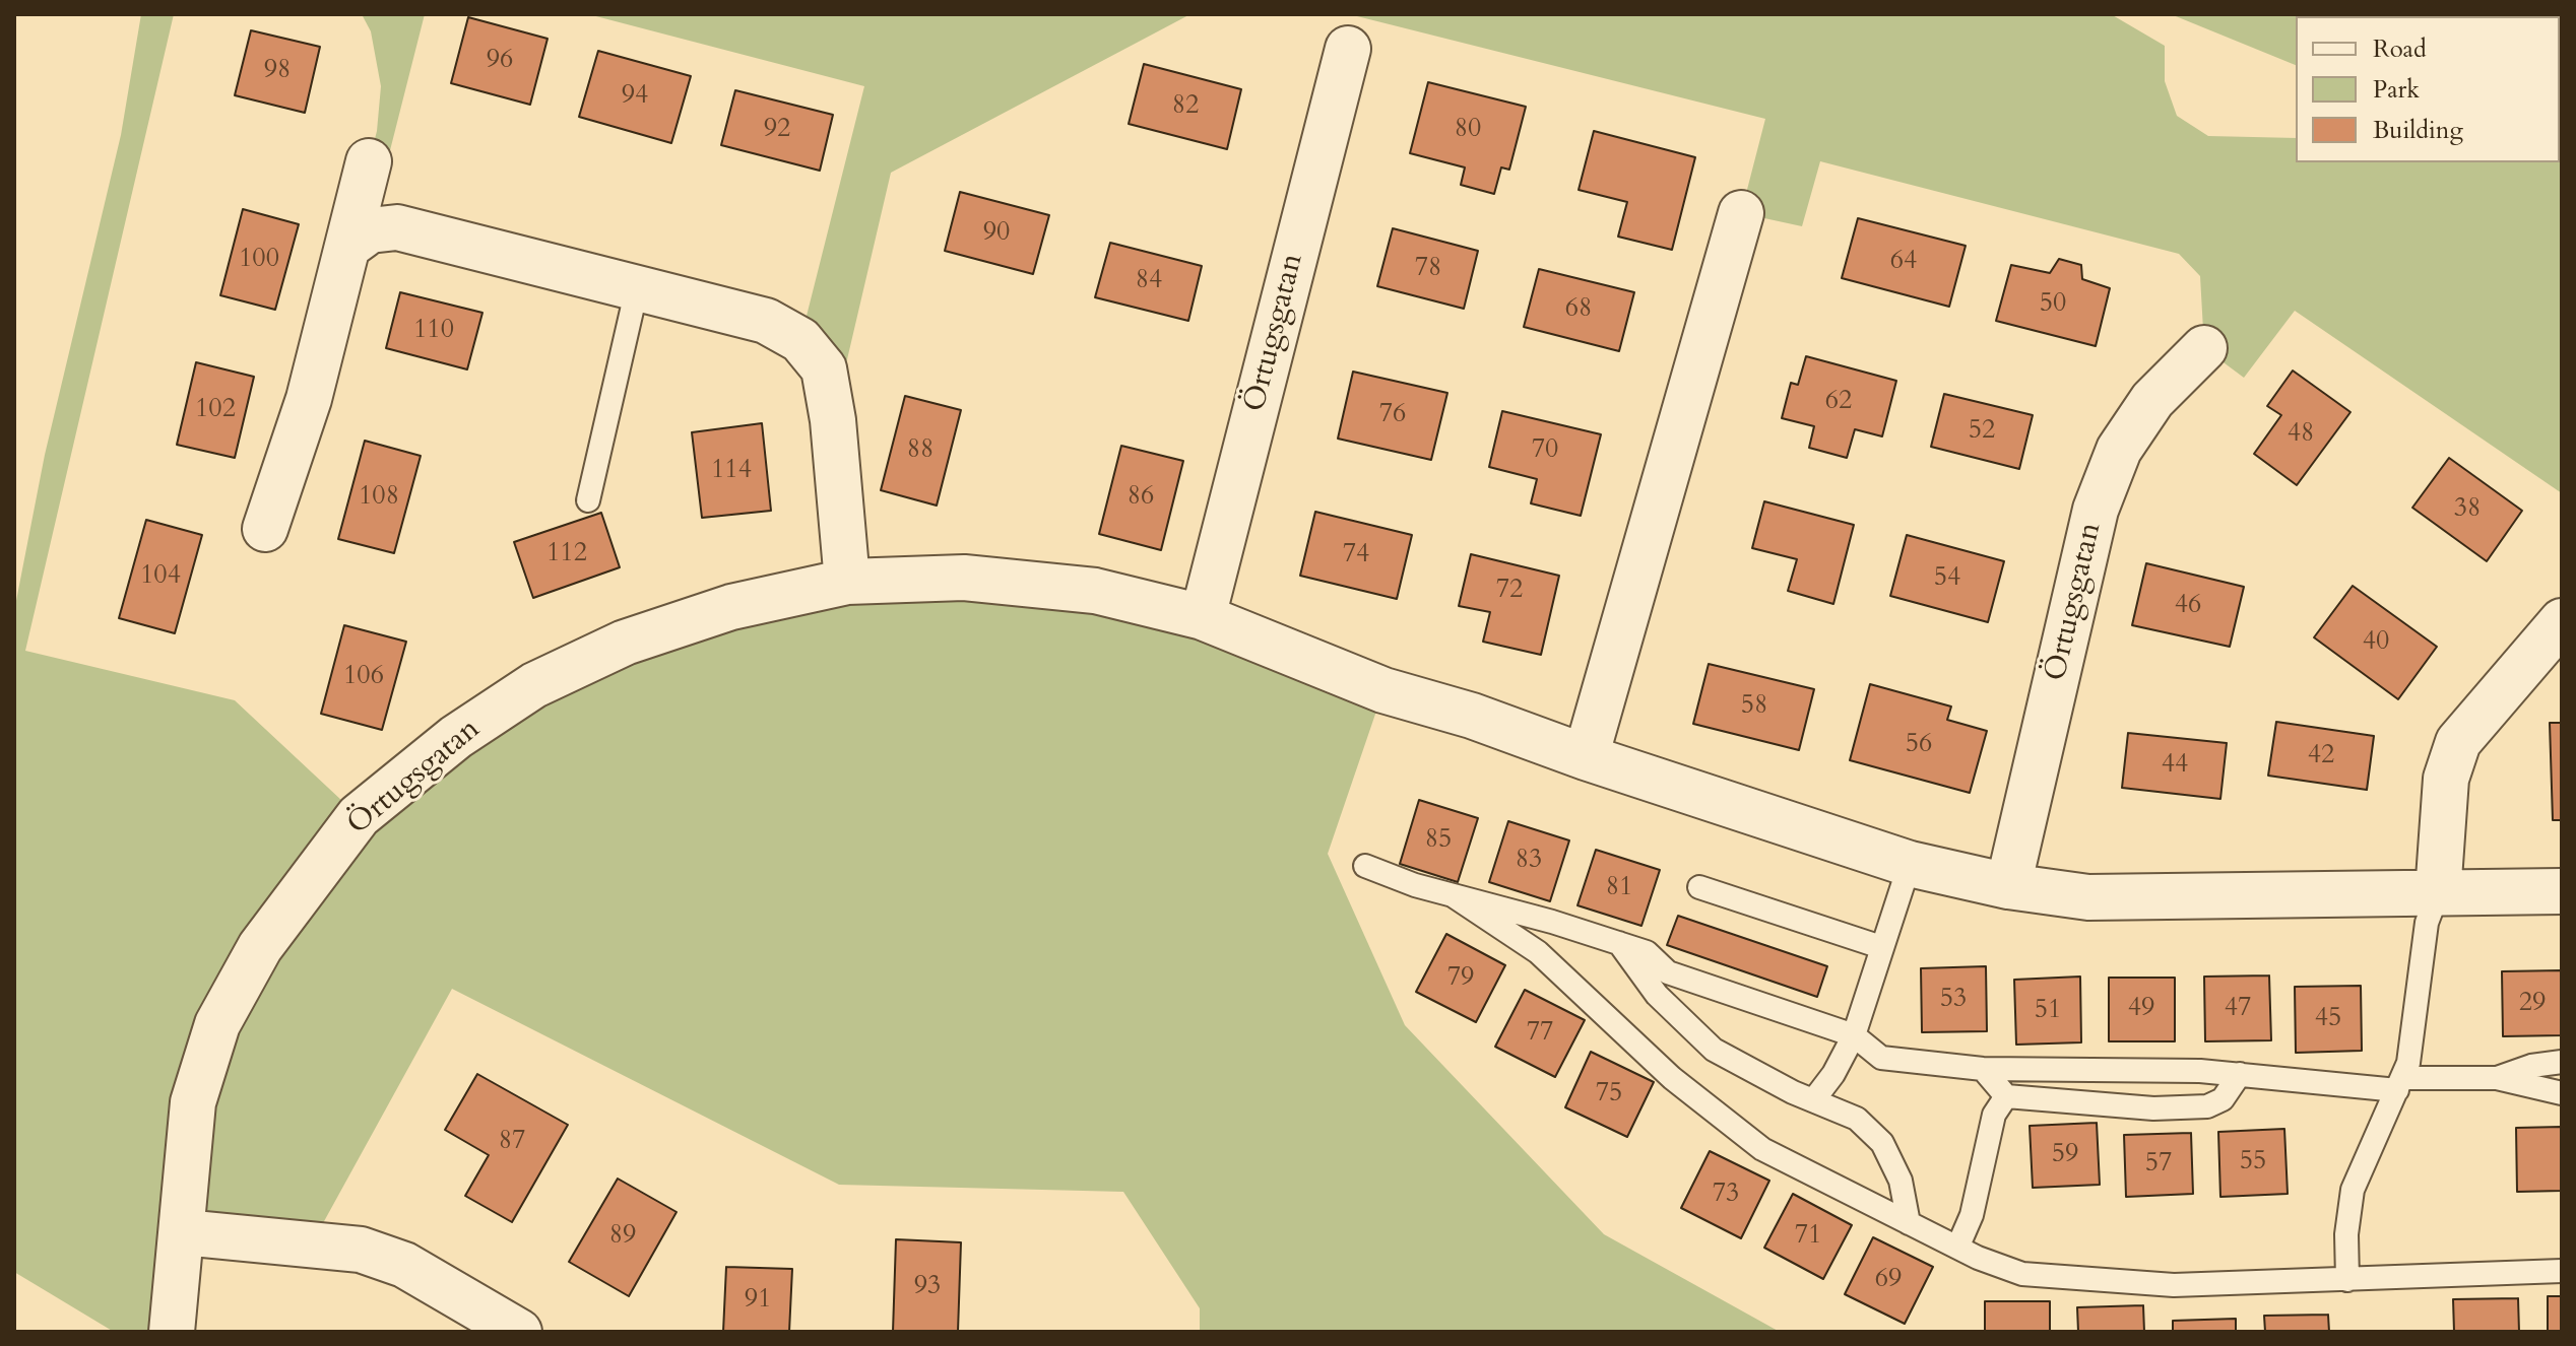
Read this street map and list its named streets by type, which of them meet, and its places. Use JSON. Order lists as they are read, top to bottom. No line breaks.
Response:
{"streets":{"street":["Örtugsgatan"]},"house_numbers":["96","98","94","82","92","80","90","100","64","78","84","50","68","110","62","102","76","52","48","88","70","114","108","86","38","112","74","104","54","72","46","40","106","58","56","42","44","85","83","81","79","53","29","49","47","51","45","77","75","87","59","55","57","73","89","71","69","93","91"],"legend":["Road","Park","Building"]}
